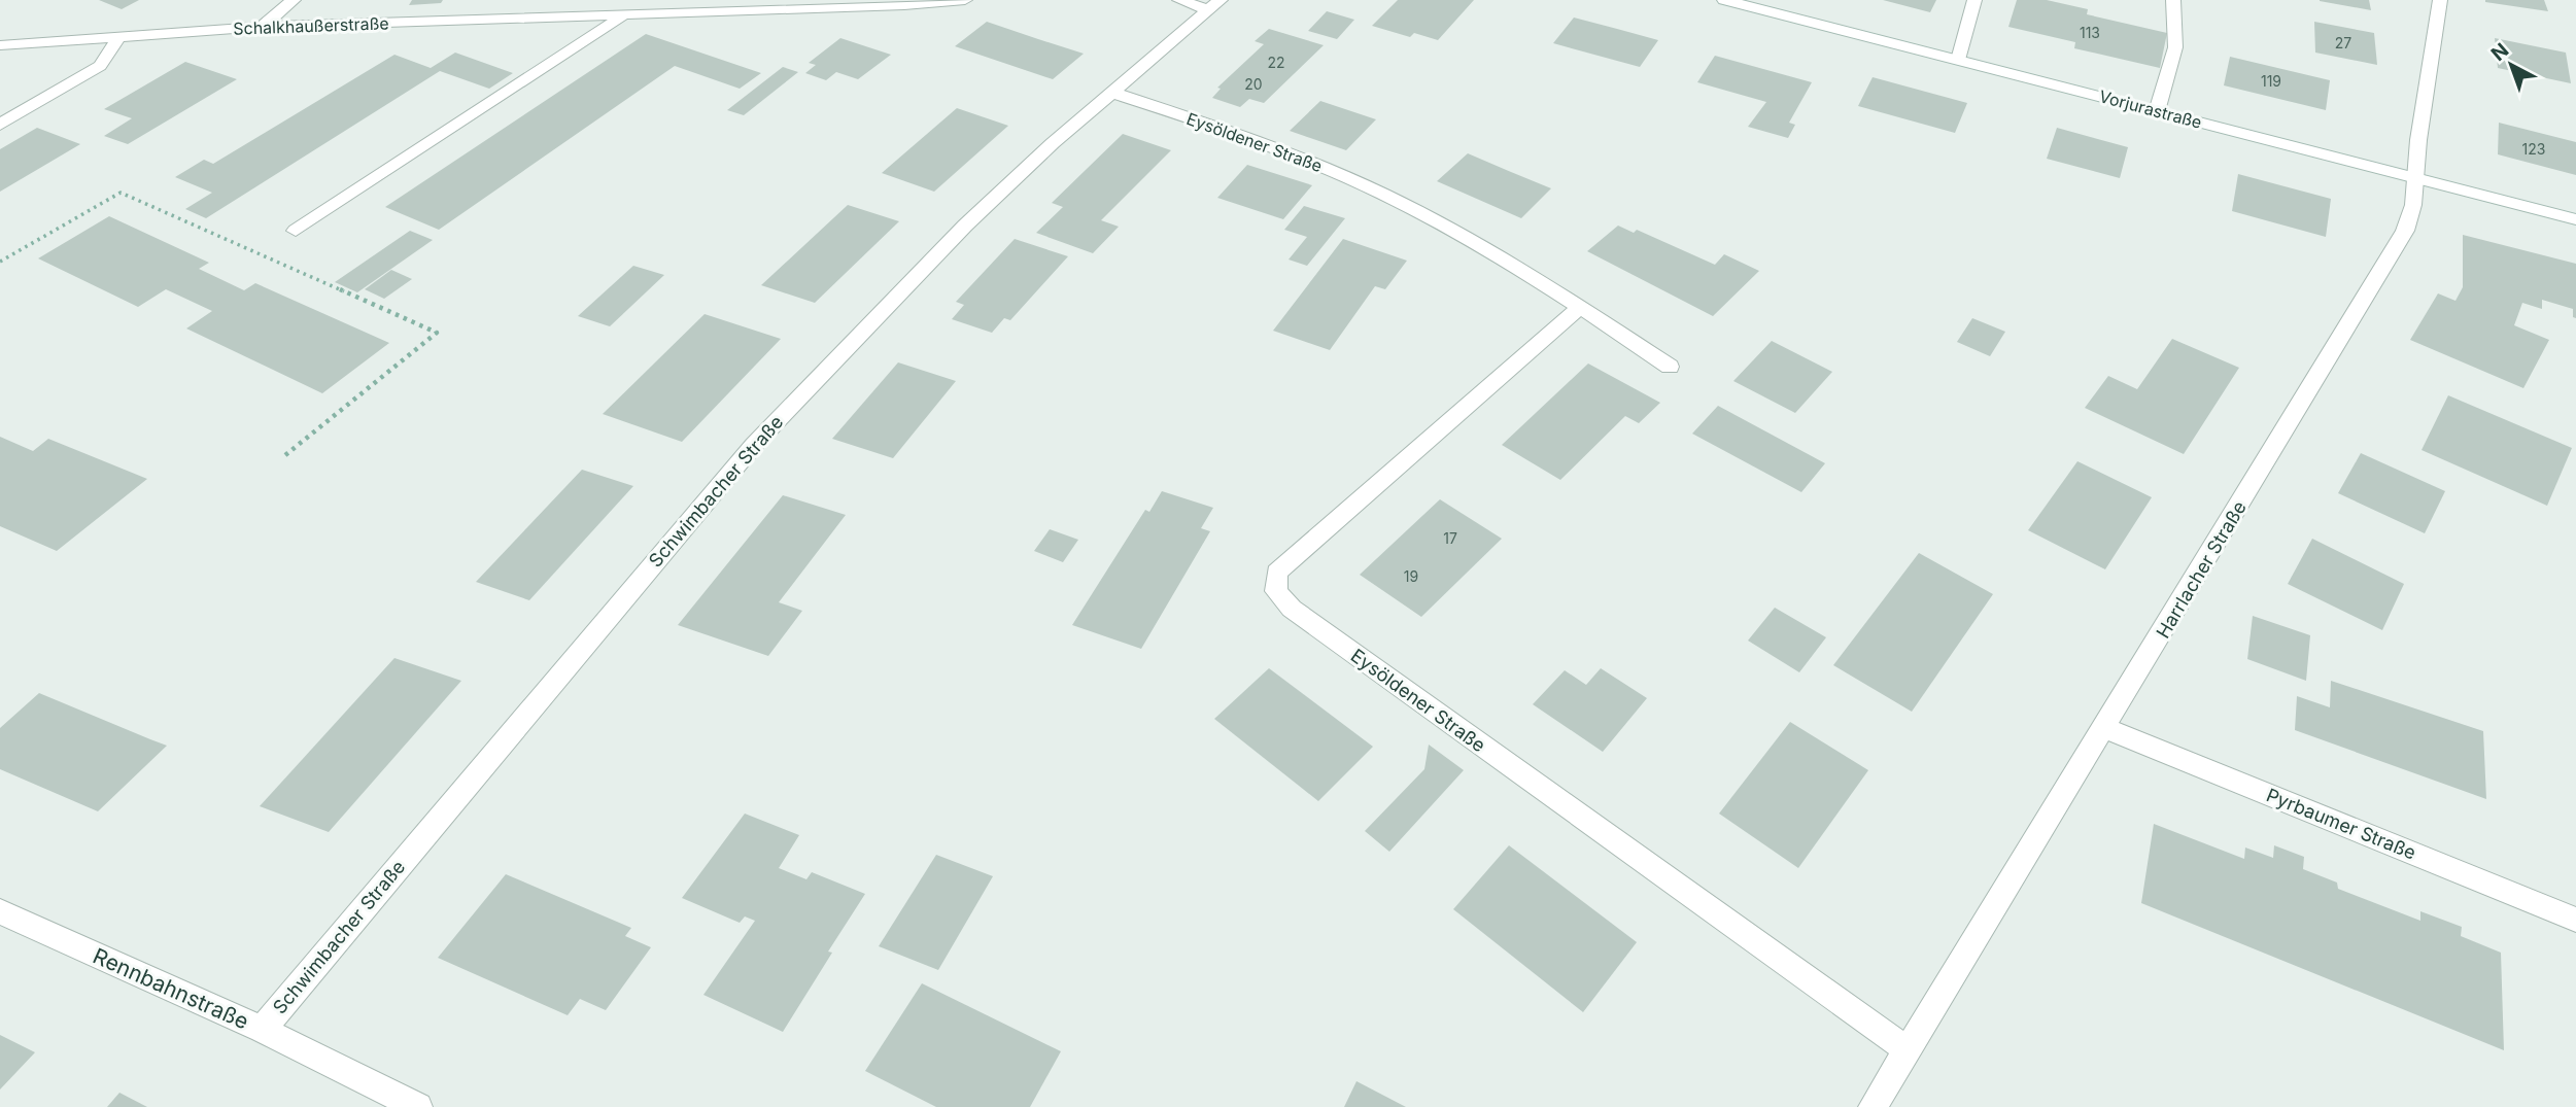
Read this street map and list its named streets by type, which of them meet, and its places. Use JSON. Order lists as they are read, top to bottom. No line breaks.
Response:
{"streets":{"street":["Schalkhaußerstraße","Vorjurastraße","Eysöldener Straße","Schwimbacher Straße","Harrlacher Straße","Pyrbaumer Straße","Rennbahnstraße"]},"crossings":[["Vorjurastraße","Harrlacher Straße"],["Eysöldener Straße","Schwimbacher Straße"],["Eysöldener Straße","Harrlacher Straße"],["Schwimbacher Straße","Rennbahnstraße"],["Harrlacher Straße","Pyrbaumer Straße"]],"house_numbers":["113","27","22","119","20","123","17","19"],"north":"top left"}
